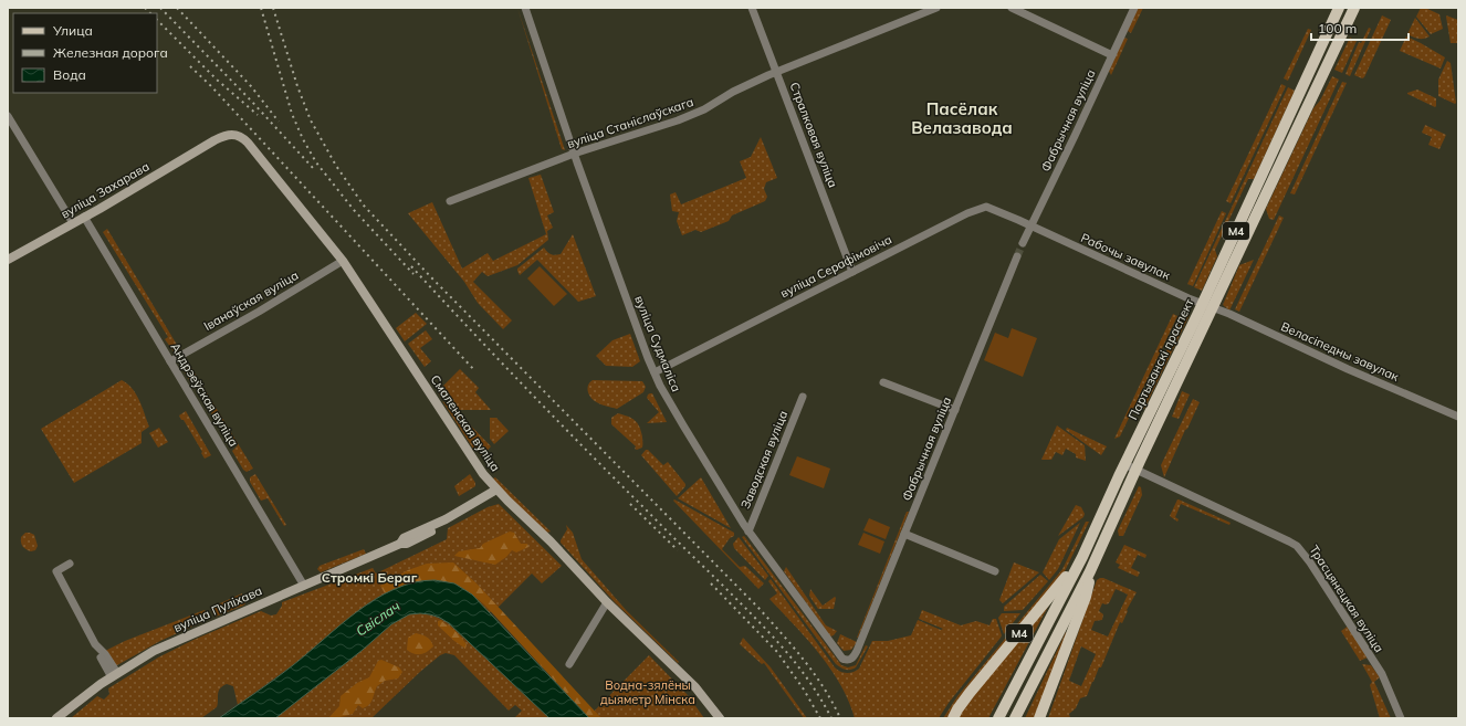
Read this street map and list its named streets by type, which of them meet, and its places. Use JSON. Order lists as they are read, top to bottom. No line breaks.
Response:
{"streets":{"main road":["вуліца Захарава","М4","Партызанскі праспект","Смаленская вуліца","вуліца Пуліхава"],"street":["Фабрычная вуліца","вуліца Станіслаўскага","Стралковая вуліца","Рабочы завулак","вуліца Серафімовіча","Іванаўская вуліца","вуліца Судмаліса","Веласіпедны завулак","Андрэеўская вуліца","Заводская вуліца","Трасцянецкая вуліца"]},"crossings":[["Фабрычная вуліца","Рабочы завулак"],["Фабрычная вуліца","вуліца Серафімовіча"],["Фабрычная вуліца","вуліца Судмаліса"],["вуліца Станіслаўскага","Стралковая вуліца"],["вуліца Станіслаўскага","вуліца Судмаліса"],["Стралковая вуліца","вуліца Серафімовіча"],["вуліца Захарава","Андрэеўская вуліца"],["вуліца Захарава","Смаленская вуліца"],["М4","Партызанскі праспект"],["Рабочы завулак","вуліца Серафімовіча"],["Рабочы завулак","Веласіпедны завулак"],["Рабочы завулак","Партызанскі праспект"],["вуліца Серафімовіча","вуліца Судмаліса"],["Іванаўская вуліца","Андрэеўская вуліца"],["Іванаўская вуліца","Смаленская вуліца"],["вуліца Судмаліса","Заводская вуліца"],["Веласіпедны завулак","Партызанскі праспект"],["Партызанскі праспект","Трасцянецкая вуліца"],["Андрэеўская вуліца","вуліца Пуліхава"],["Смаленская вуліца","вуліца Пуліхава"]],"districts":["Пасёлак Велазавода","Стромкі Бераг"],"water":["Свіслач"],"parks":["Водна-зялёны дыяметр Мінска"],"legend":["Улица","Железная дорога","Вода"],"scale_bar":"100 m"}
